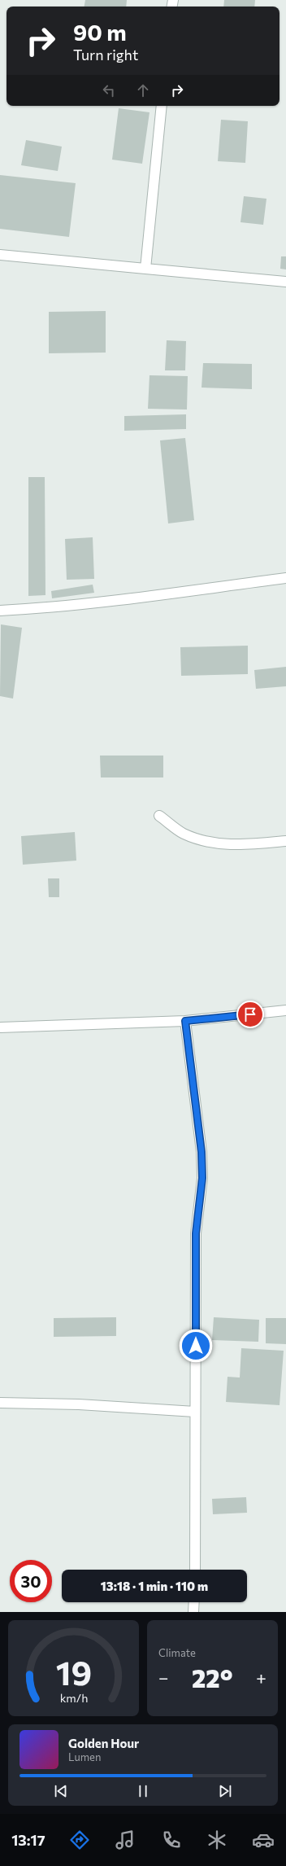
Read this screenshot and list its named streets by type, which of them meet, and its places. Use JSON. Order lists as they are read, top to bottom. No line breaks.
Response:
{"page":{"turn":["90 m","Turn right"],"limit":"30","trip":"13:18 · 1 min · 110 m","tile":"Climate","heat":["−","22°","+"],"song":["Golden Hour","Lumen"],"tabs":"13:17","gauge":["19","km/h"]}}
